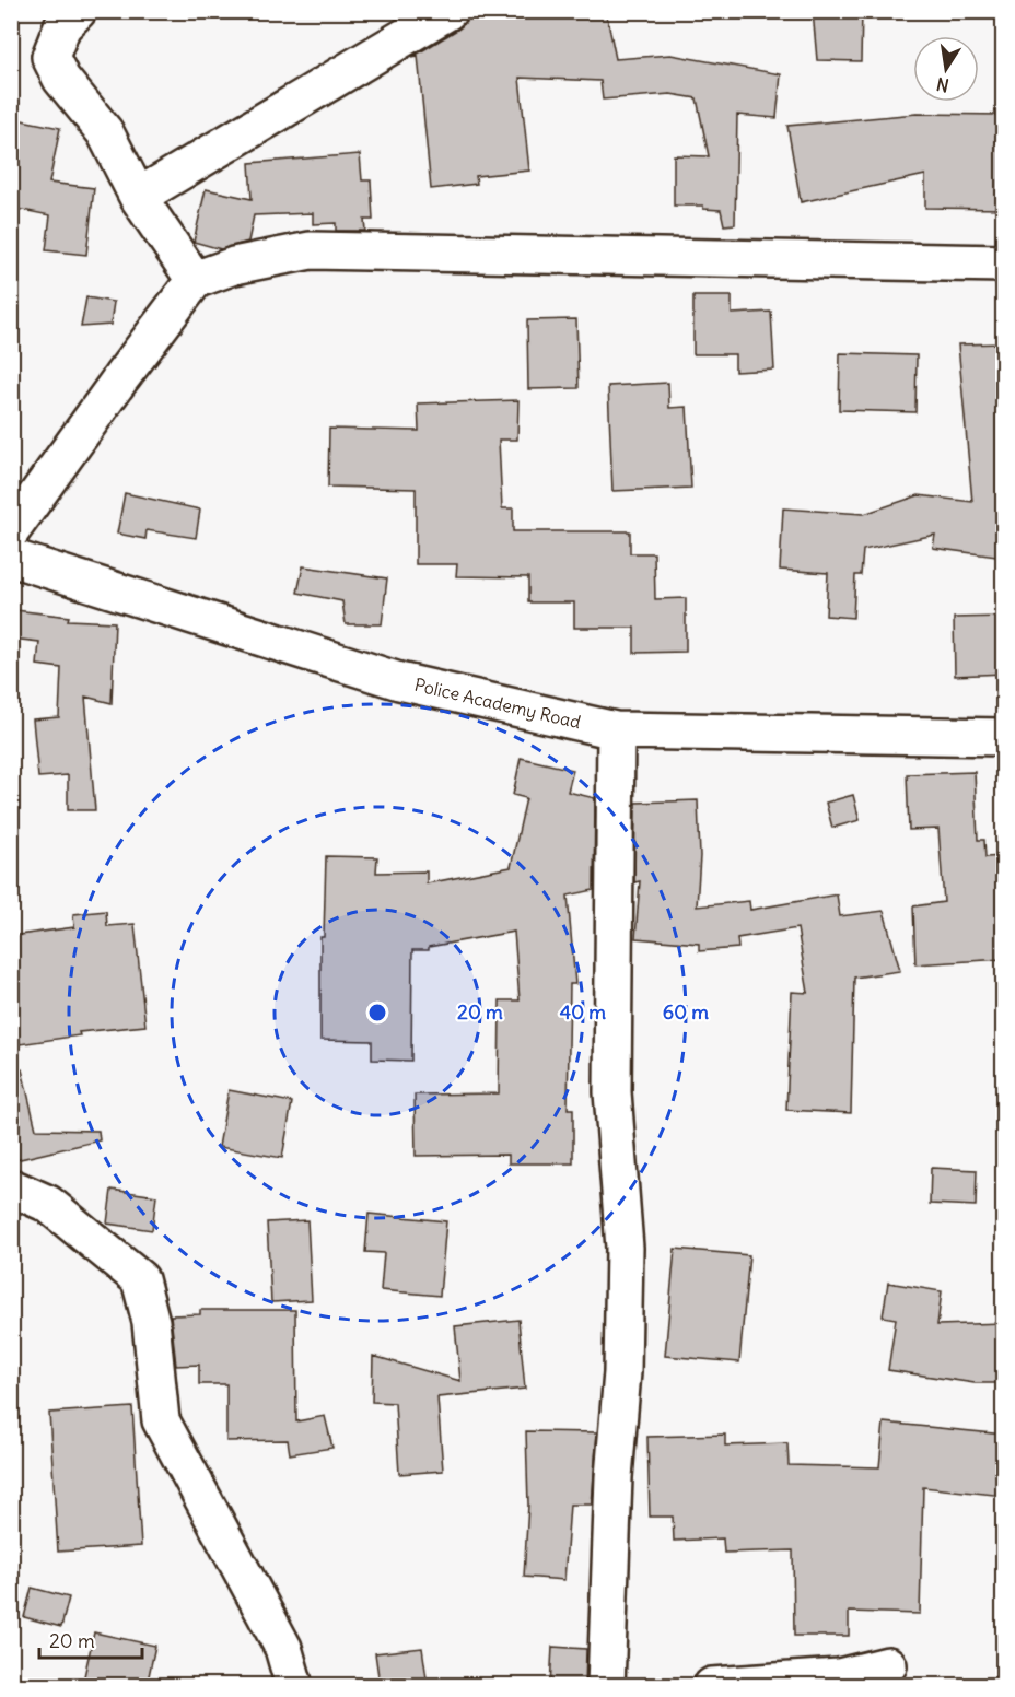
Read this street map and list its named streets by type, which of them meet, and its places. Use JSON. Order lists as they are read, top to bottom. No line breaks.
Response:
{"streets":{"street":["Police Academy Road"]},"scale_bar":"20 m","north":"bottom","rings":["20 m","40 m","60 m"]}
